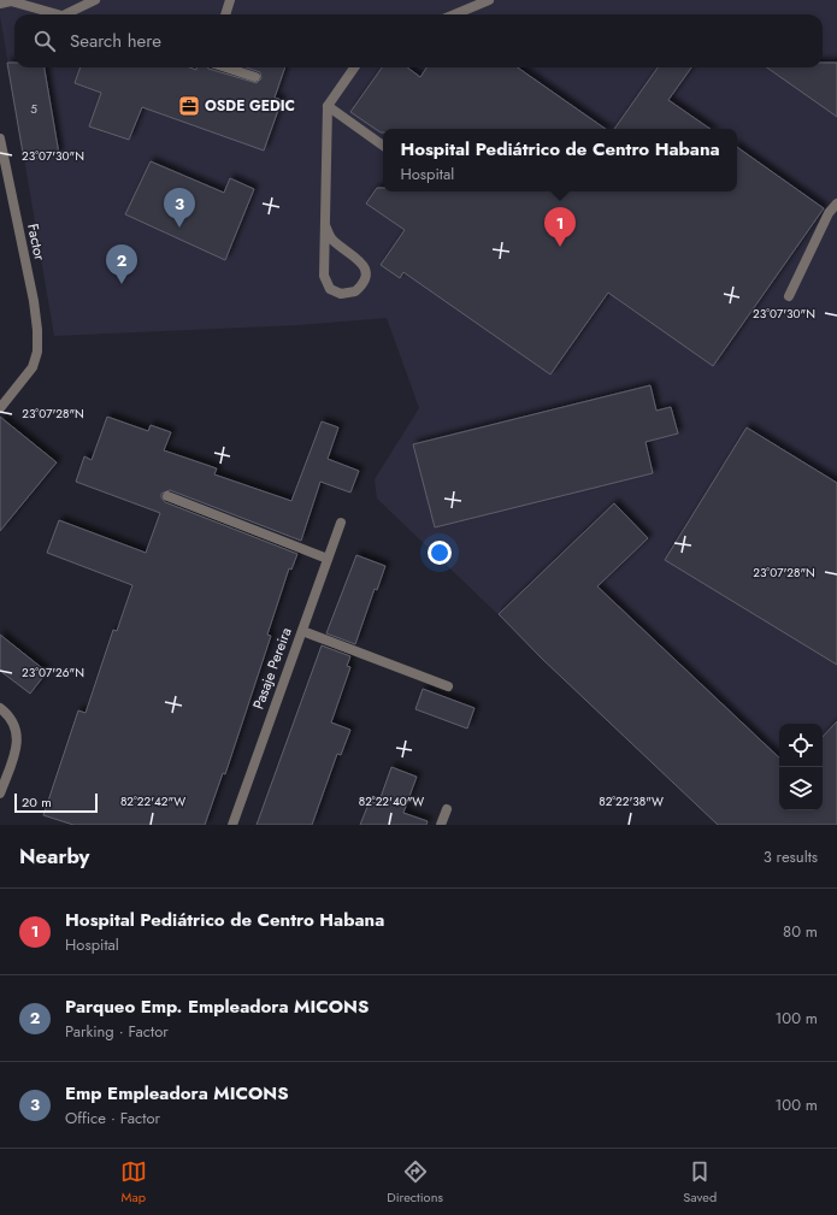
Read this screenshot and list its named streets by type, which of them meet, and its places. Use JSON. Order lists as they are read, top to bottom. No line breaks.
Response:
{"streets":{"street":["Factor","Pasaje Pereira"]},"places":{"office":["OSDE GEDIC"]},"house_numbers":["5"],"scale_bar":"20 m","page":{"search":"Search here","popup":["Hospital Pediátrico de Centro Habana","Hospital"],"pins":["3","1","2"],"scale":"20 m","heading":["Nearby","3 results"],"list":[{"mark":"1","name":"Hospital Pediátrico de Centro Habana","note":"Hospital","value":"80 m"},{"mark":"2","name":"Parqueo Emp. Empleadora MICONS","note":"Parking · Factor","value":"100 m"},{"mark":"3","name":"Emp Empleadora MICONS","note":"Office · Factor","value":"100 m"}],"nav":["Map","Directions","Saved"]},"coordinates":["23°07'30\"N","23°07'28\"N","23°07'26\"N","82°22'42\"W","82°22'40\"W","82°22'38\"W"]}
